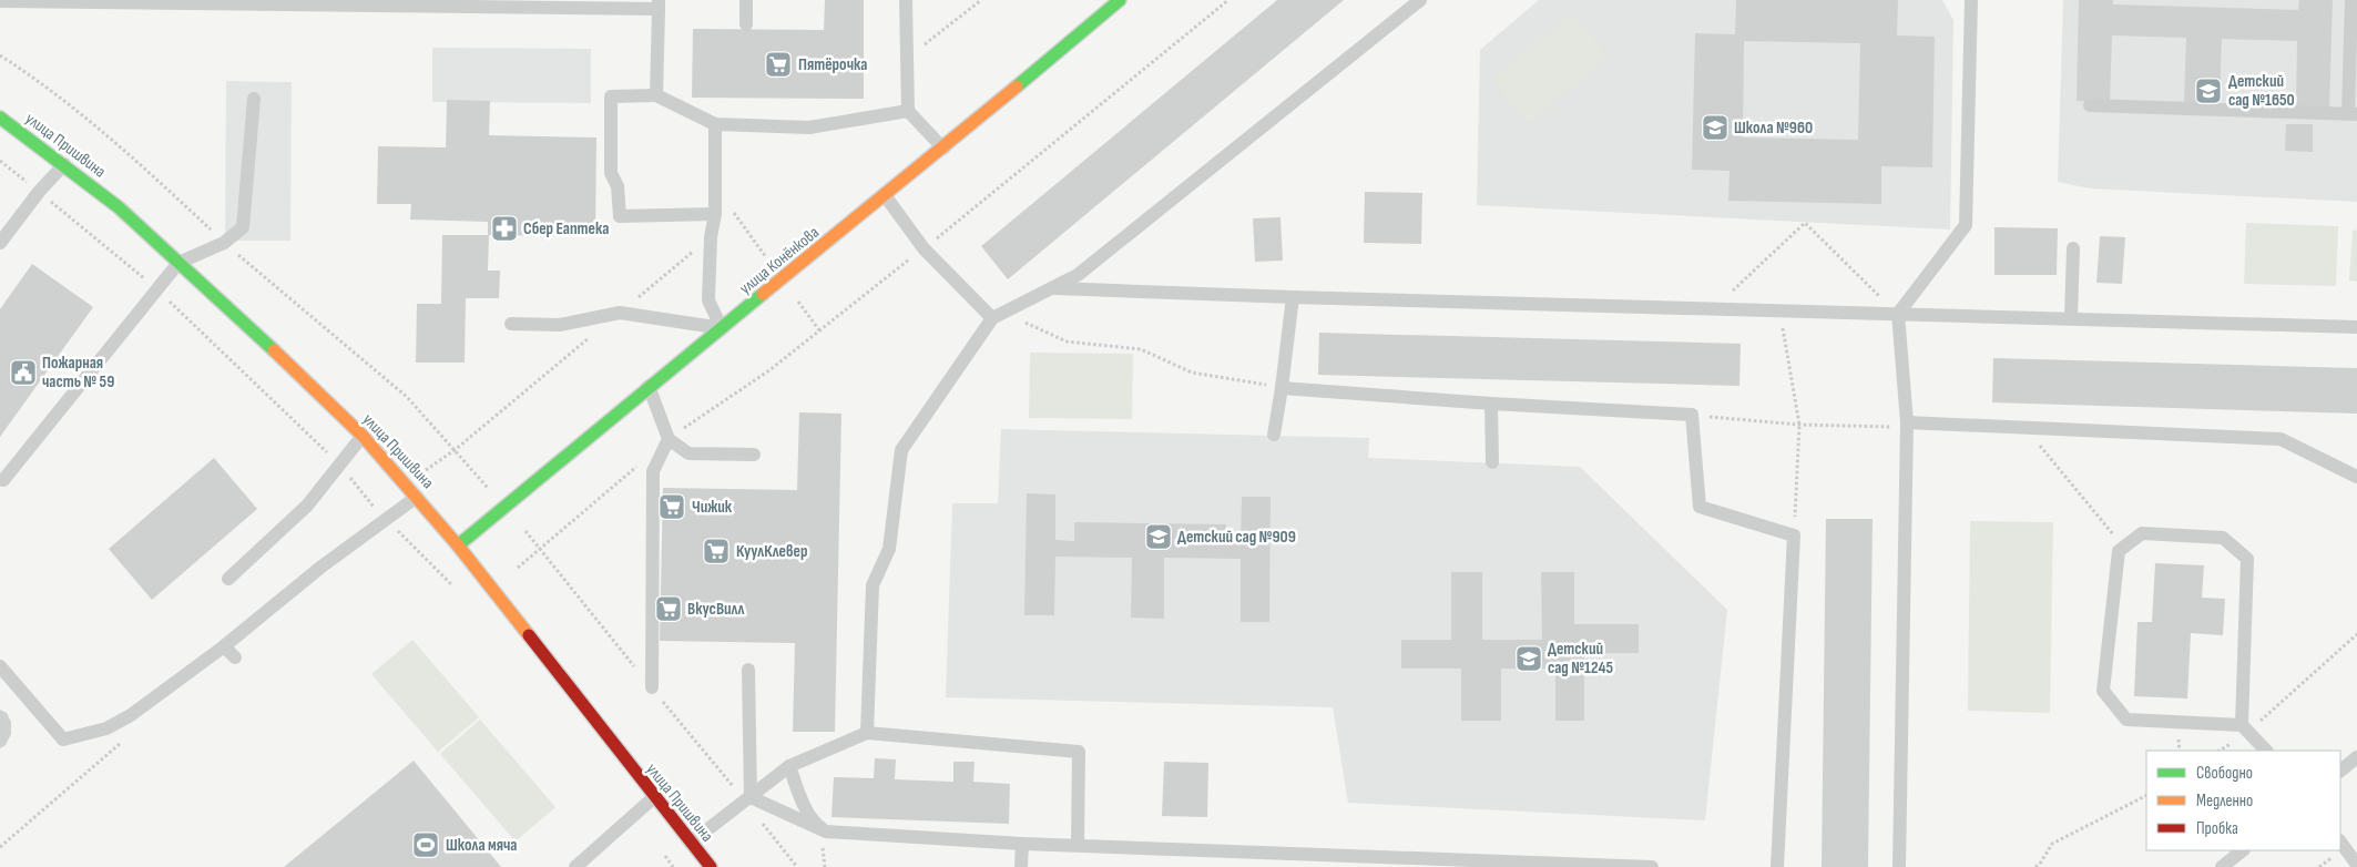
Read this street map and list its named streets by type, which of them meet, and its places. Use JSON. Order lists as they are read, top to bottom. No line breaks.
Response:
{"streets":{"street":["улица Пришвина","улица Конёнкова"]},"crossings":[["улица Пришвина","улица Конёнкова"]],"places":{"supermarket":["Пятёрочка","Чижик","КуулКлевер","ВкусВилл"],"school or university":["Детский сад №1650","Школа №960","Детский сад №909","Детский сад №1245"],"pharmacy":["Сбер Еаптека"],"public building":["Пожарная часть № 59"],"sports":["Школа мяча"]},"legend":["Свободно","Медленно","Пробка"]}
